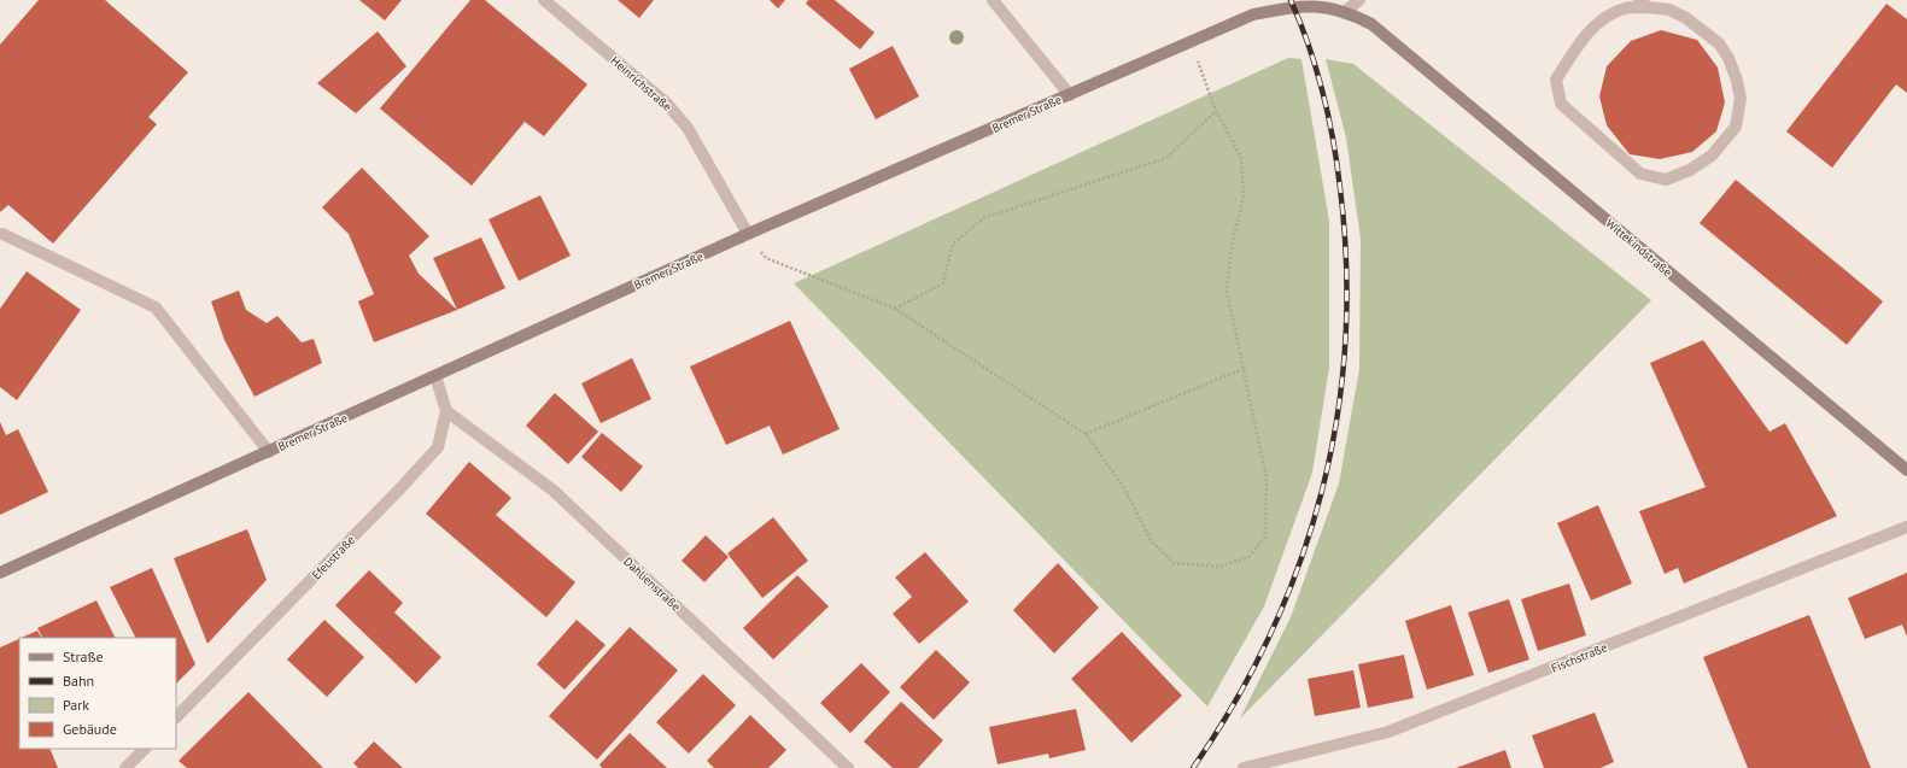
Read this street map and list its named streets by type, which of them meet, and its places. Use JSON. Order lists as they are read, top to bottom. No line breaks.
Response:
{"streets":{"main road":["Bremer Straße","Wittekindstraße"],"street":["Heinrichstraße","Efeustraße","Dahlienstraße","Fischstraße"]},"crossings":[["Heinrichstraße","Bremer Straße"],["Bremer Straße","Wittekindstraße"],["Efeustraße","Dahlienstraße"]],"legend":["Straße","Bahn","Park","Gebäude"]}
